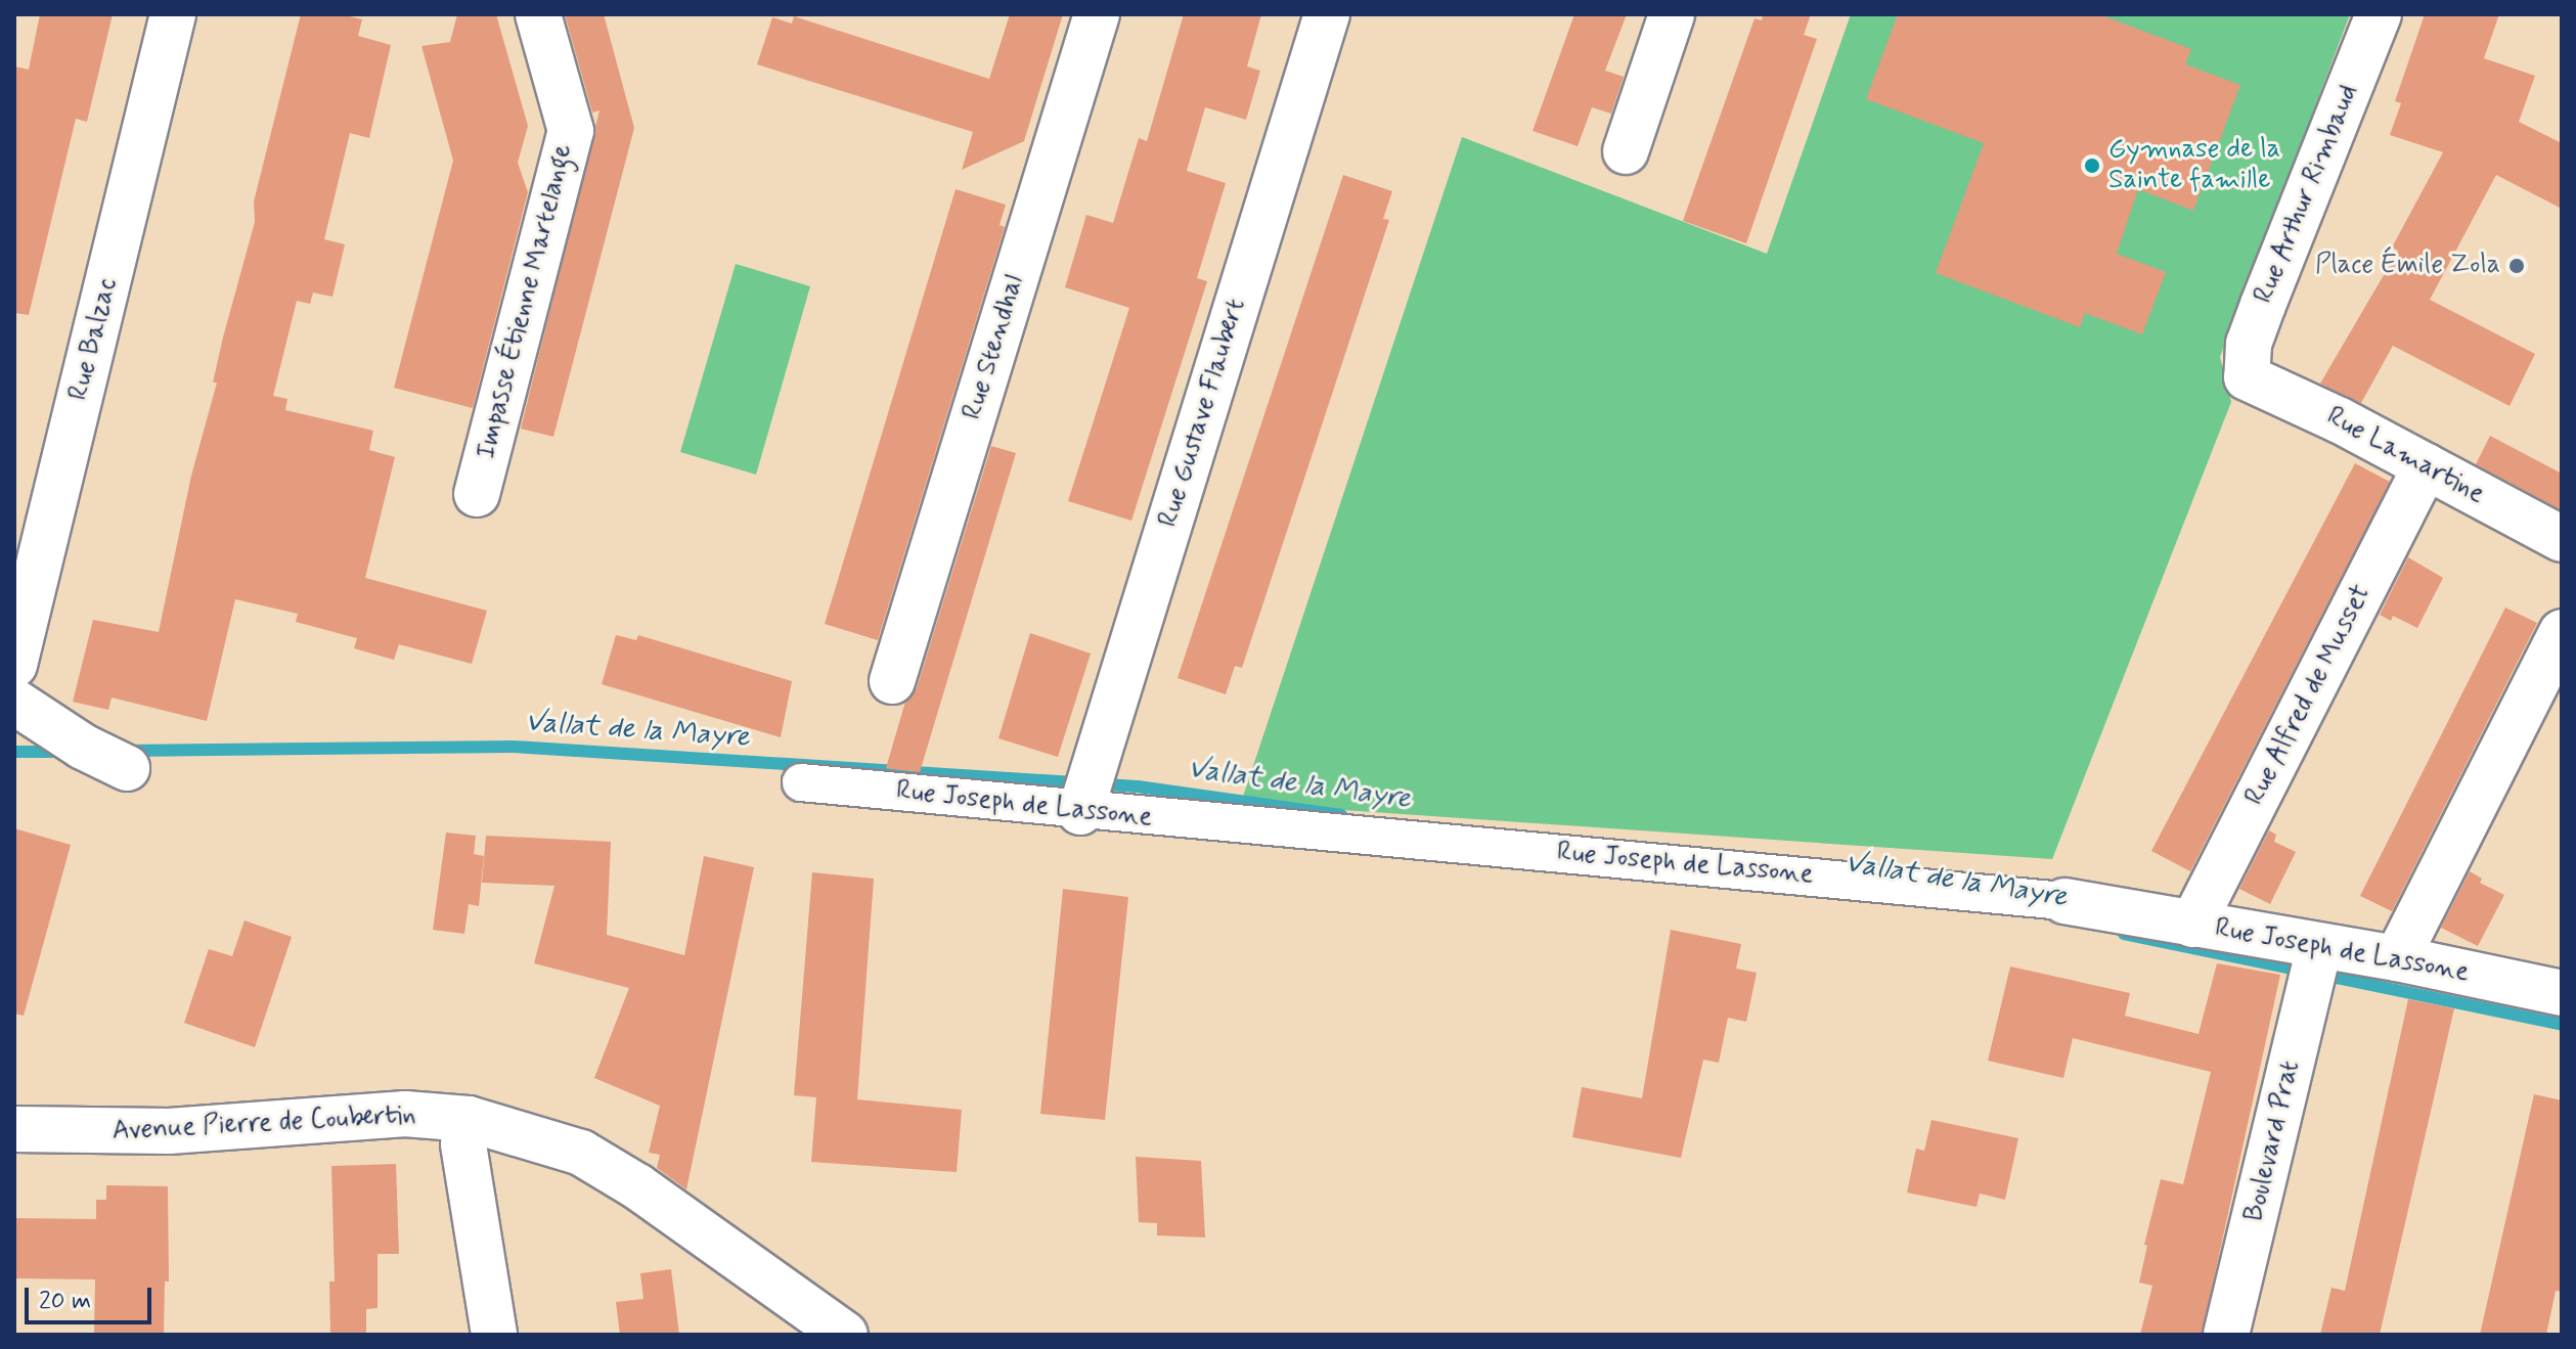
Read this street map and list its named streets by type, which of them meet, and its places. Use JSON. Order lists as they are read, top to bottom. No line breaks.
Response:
{"streets":{"street":["Rue Arthur Rimbaud","Impasse Étienne Martelange","Rue Balzac","Rue Stendhal","Rue Gustave Flaubert","Rue Lamartine","Rue Alfred de Musset","Rue Joseph de Lassone","Avenue Pierre de Coubertin","Boulevard Prat"]},"crossings":[["Rue Arthur Rimbaud","Rue Lamartine"],["Rue Gustave Flaubert","Rue Joseph de Lassone"],["Rue Lamartine","Rue Alfred de Musset"],["Rue Alfred de Musset","Rue Joseph de Lassone"],["Rue Joseph de Lassone","Boulevard Prat"]],"water":["Vallat de la Mayre"],"places":["Gymnase de la Sainte famille","Place Émile Zola"],"scale_bar":"20 m"}
